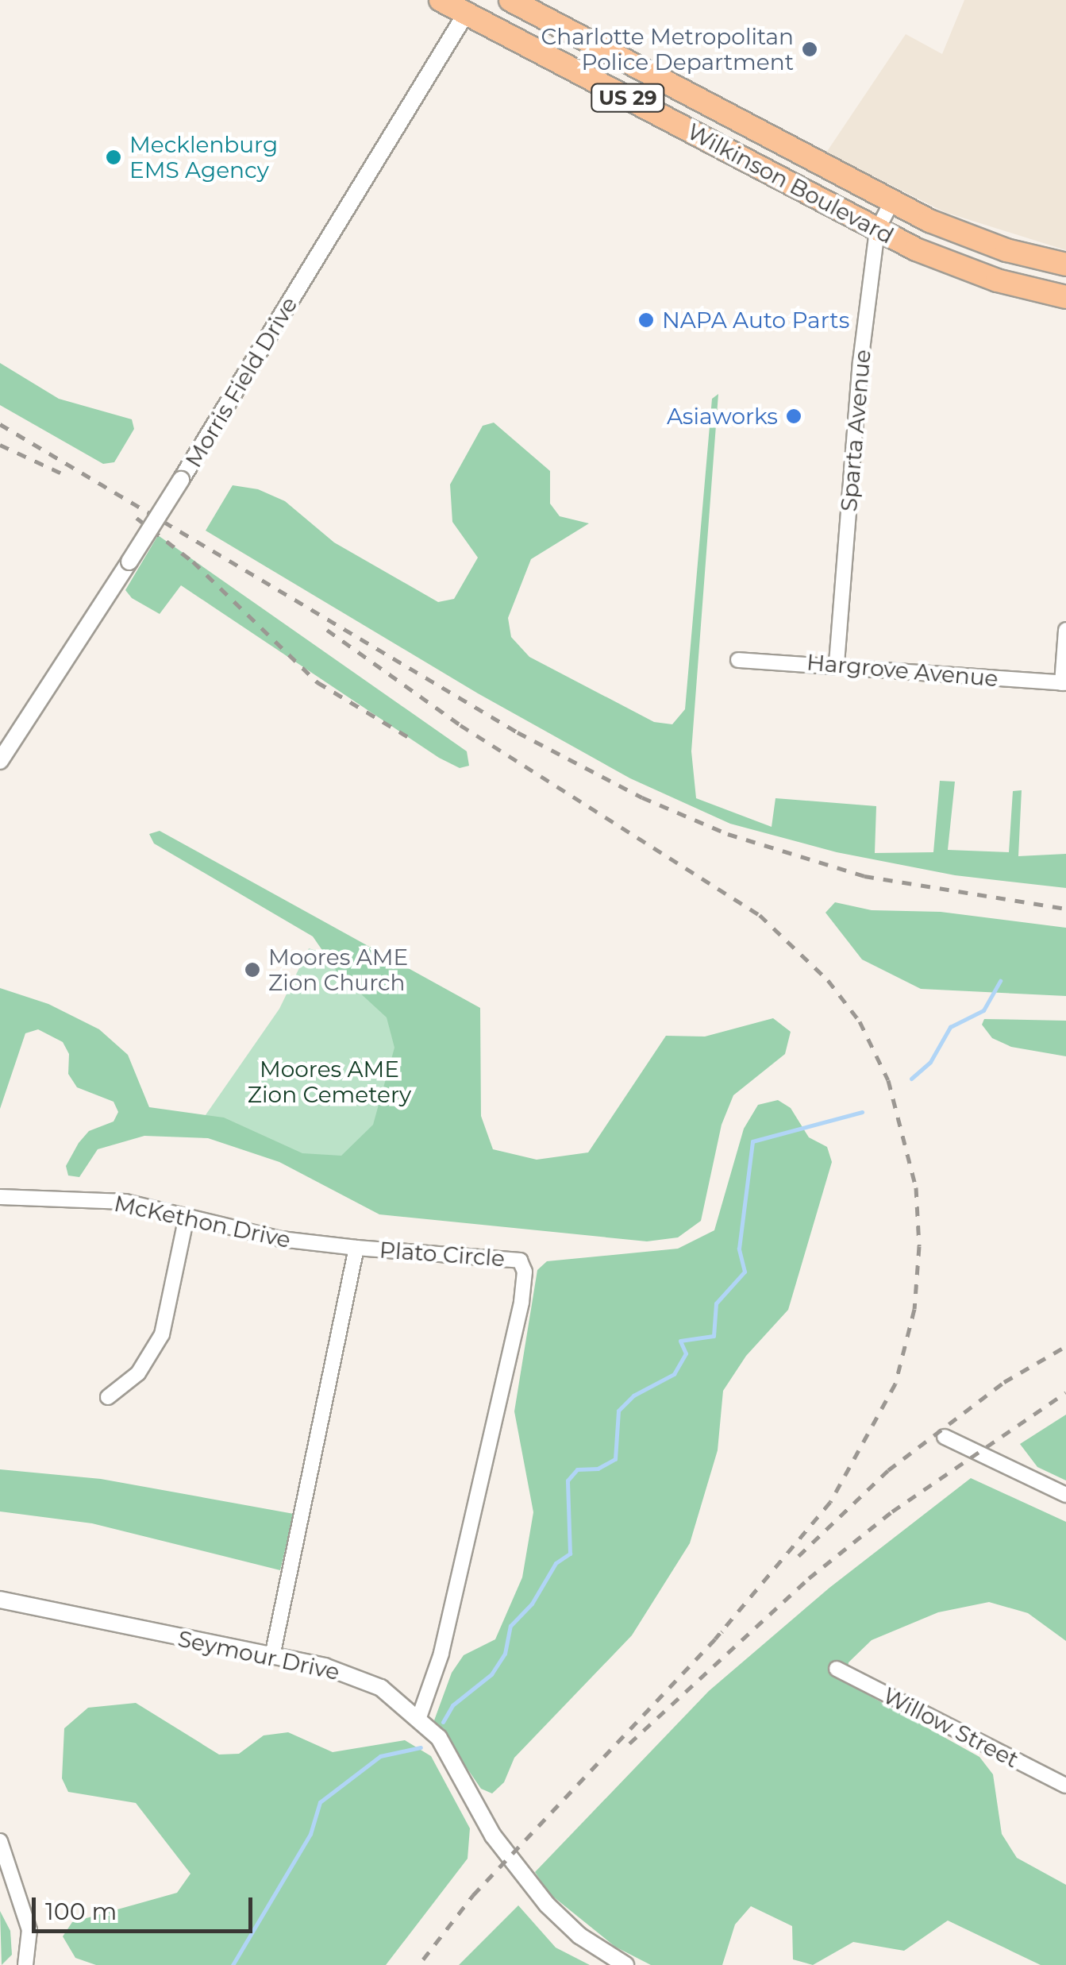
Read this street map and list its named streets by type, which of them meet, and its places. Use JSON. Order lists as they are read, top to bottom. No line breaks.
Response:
{"streets":{"main road":["US 29","Wilkinson Boulevard"],"street":["Morris Field Drive","Sparta Avenue","Hargrove Avenue","McKethon Drive","Plato Circle","Seymour Drive","Willow Street"]},"crossings":[["Wilkinson Boulevard","Morris Field Drive"],["Wilkinson Boulevard","Sparta Avenue"],["Sparta Avenue","Hargrove Avenue"],["McKethon Drive","Plato Circle"],["Plato Circle","Seymour Drive"]],"parks":["Moores AME Zion Cemetery"],"places":["Charlotte Metropolitan Police Department","Mecklenburg EMS Agency","NAPA Auto Parts","Asiaworks","Moores AME Zion Church"],"scale_bar":"100 m"}
